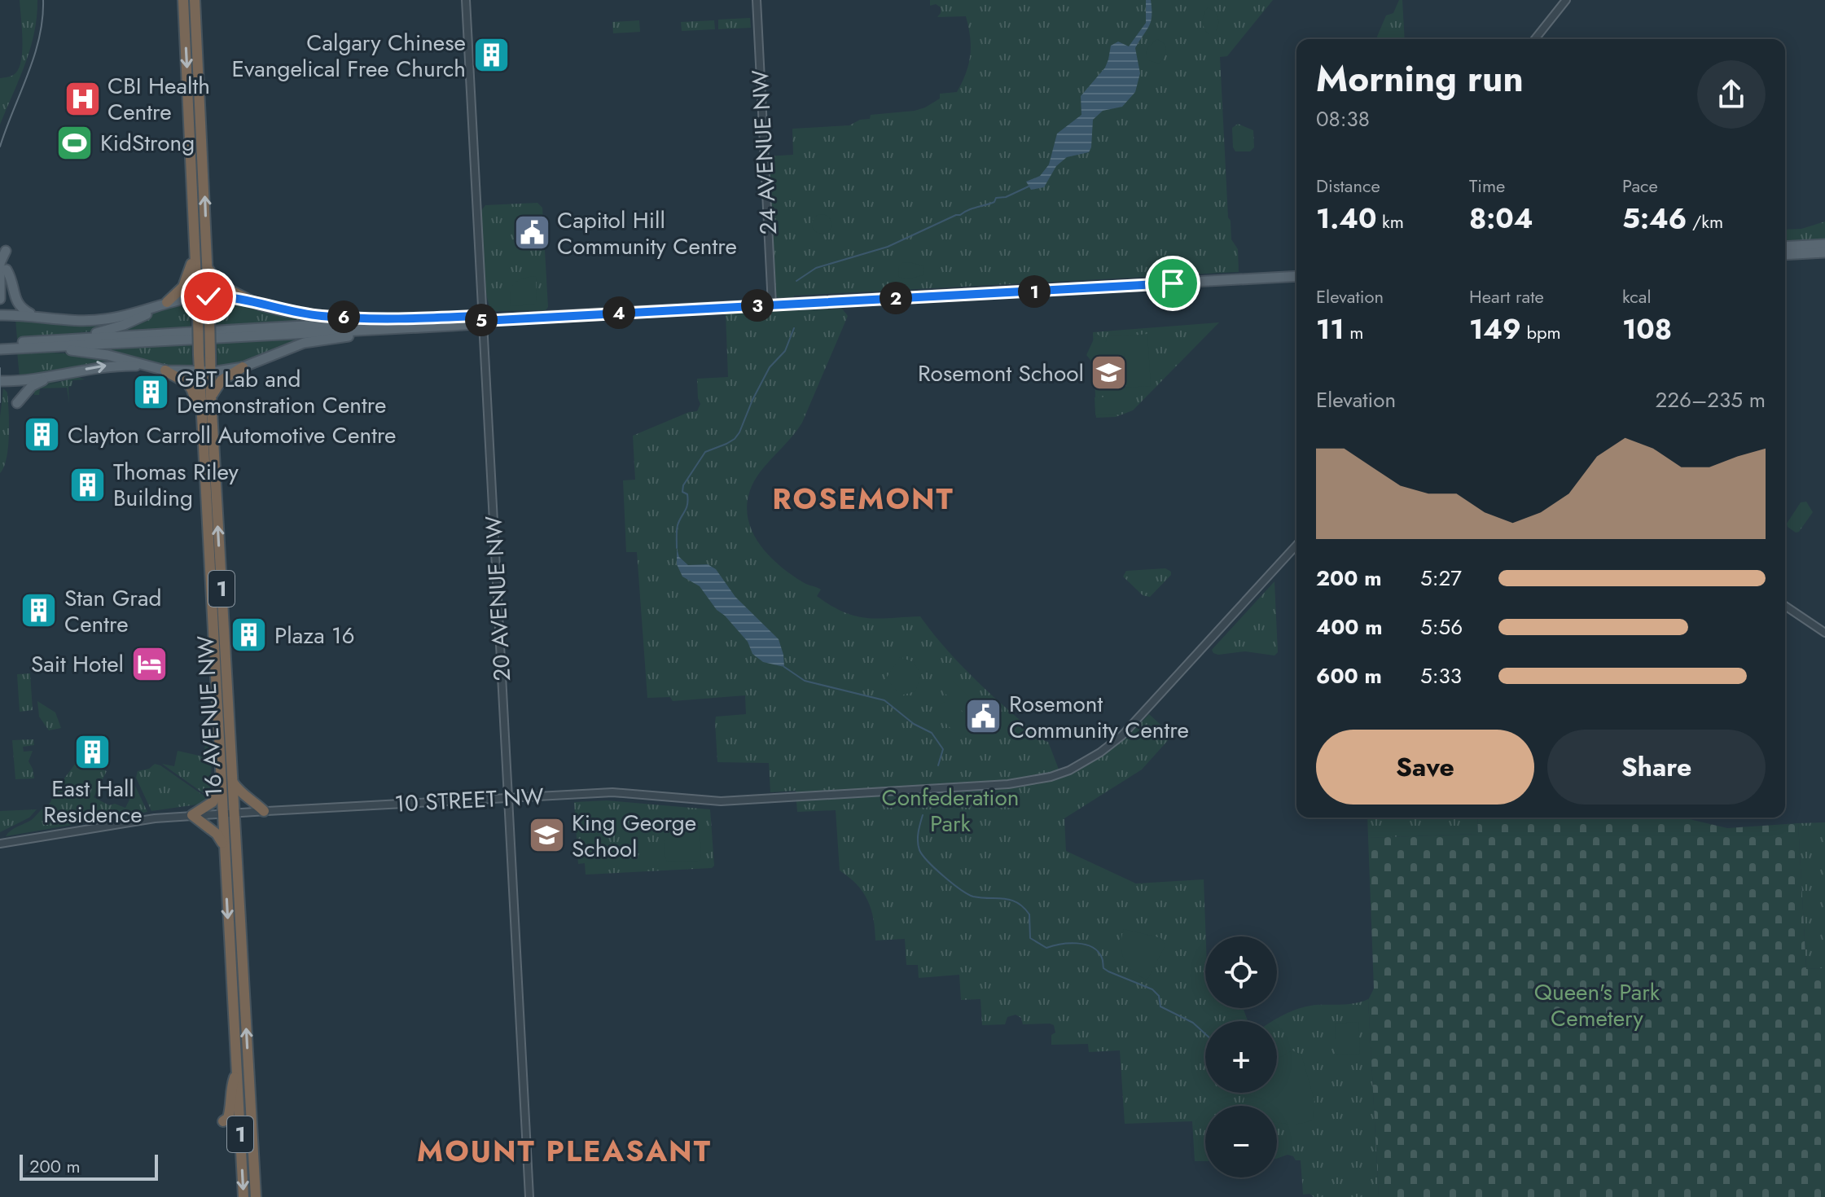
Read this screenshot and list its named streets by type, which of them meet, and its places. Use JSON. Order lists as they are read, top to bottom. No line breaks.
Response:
{"streets":{"highway":["1","16 AVENUE NW"],"street":["24 AVENUE NW","20 AVENUE NW","10 STREET NW"]},"crossings":[["20 AVENUE NW","10 STREET NW"],["16 AVENUE NW","10 STREET NW"]],"districts":["ROSEMONT","MOUNT PLEASANT"],"parks":["Confederation Park","Queen's Park Cemetery"],"places":{"building":["Calgary Chinese Evangelical Free Church","GBT Lab and Demonstration Centre","Clayton Carroll Automotive Centre","Thomas Riley Building","Stan Grad Centre","Plaza 16","East Hall Residence"],"hospital":["CBI Health Centre"],"sports":["KidStrong"],"public building":["Capitol Hill Community Centre","Rosemont Community Centre"],"school or university":["Rosemont School","King George School"],"hotel":["Sait Hotel"]},"scale_bar":"200 m","page":{"heading":["Morning run","08:38"],"stats":[["Distance","1.40 km"],["Time","8:04"],["Pace","5:46 /km"],["Elevation","11 m"],["Heart rate","149 bpm"],["kcal","108"]],"pins":["1","2","3","4","6","5"],"chart":["Elevation","226–235 m"],"list":[{"name":"200 m","note":"5:27"},{"name":"400 m","note":"5:56"},{"name":"600 m","note":"5:33"}],"buttons":["Save","Share"],"map_buttons":["+","−"],"scale":"200 m"}}
